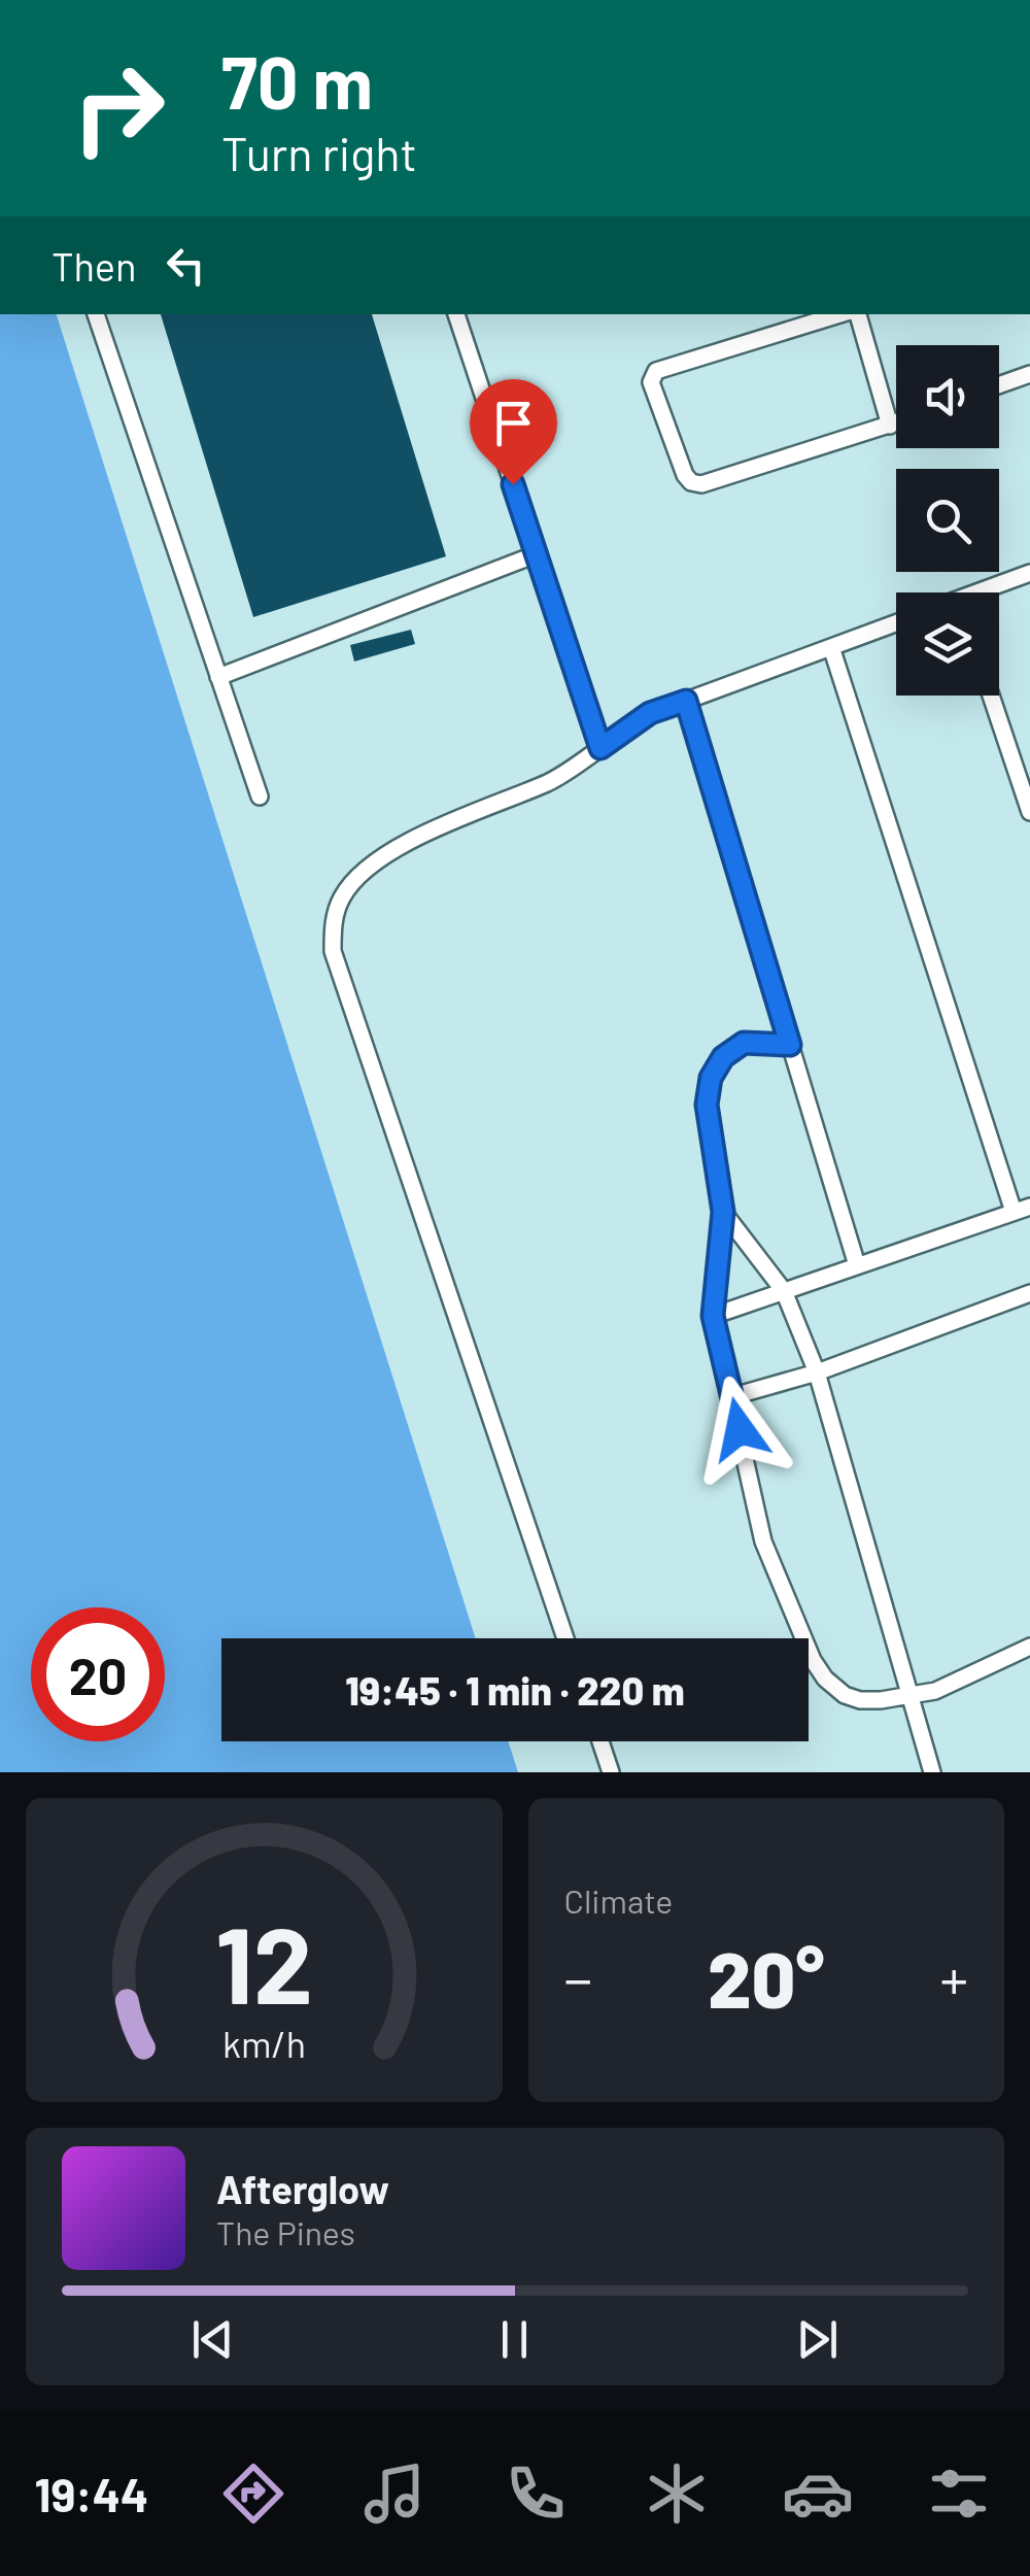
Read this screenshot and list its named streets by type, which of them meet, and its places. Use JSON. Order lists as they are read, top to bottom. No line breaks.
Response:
{"page":{"turn":["70 m","Turn right"],"then":"Then","limit":"20","trip":"19:45 · 1 min · 220 m","tile":"Climate","heat":["−","20°","+"],"song":["Afterglow","The Pines"],"tabs":"19:44","gauge":["12","km/h"]}}
